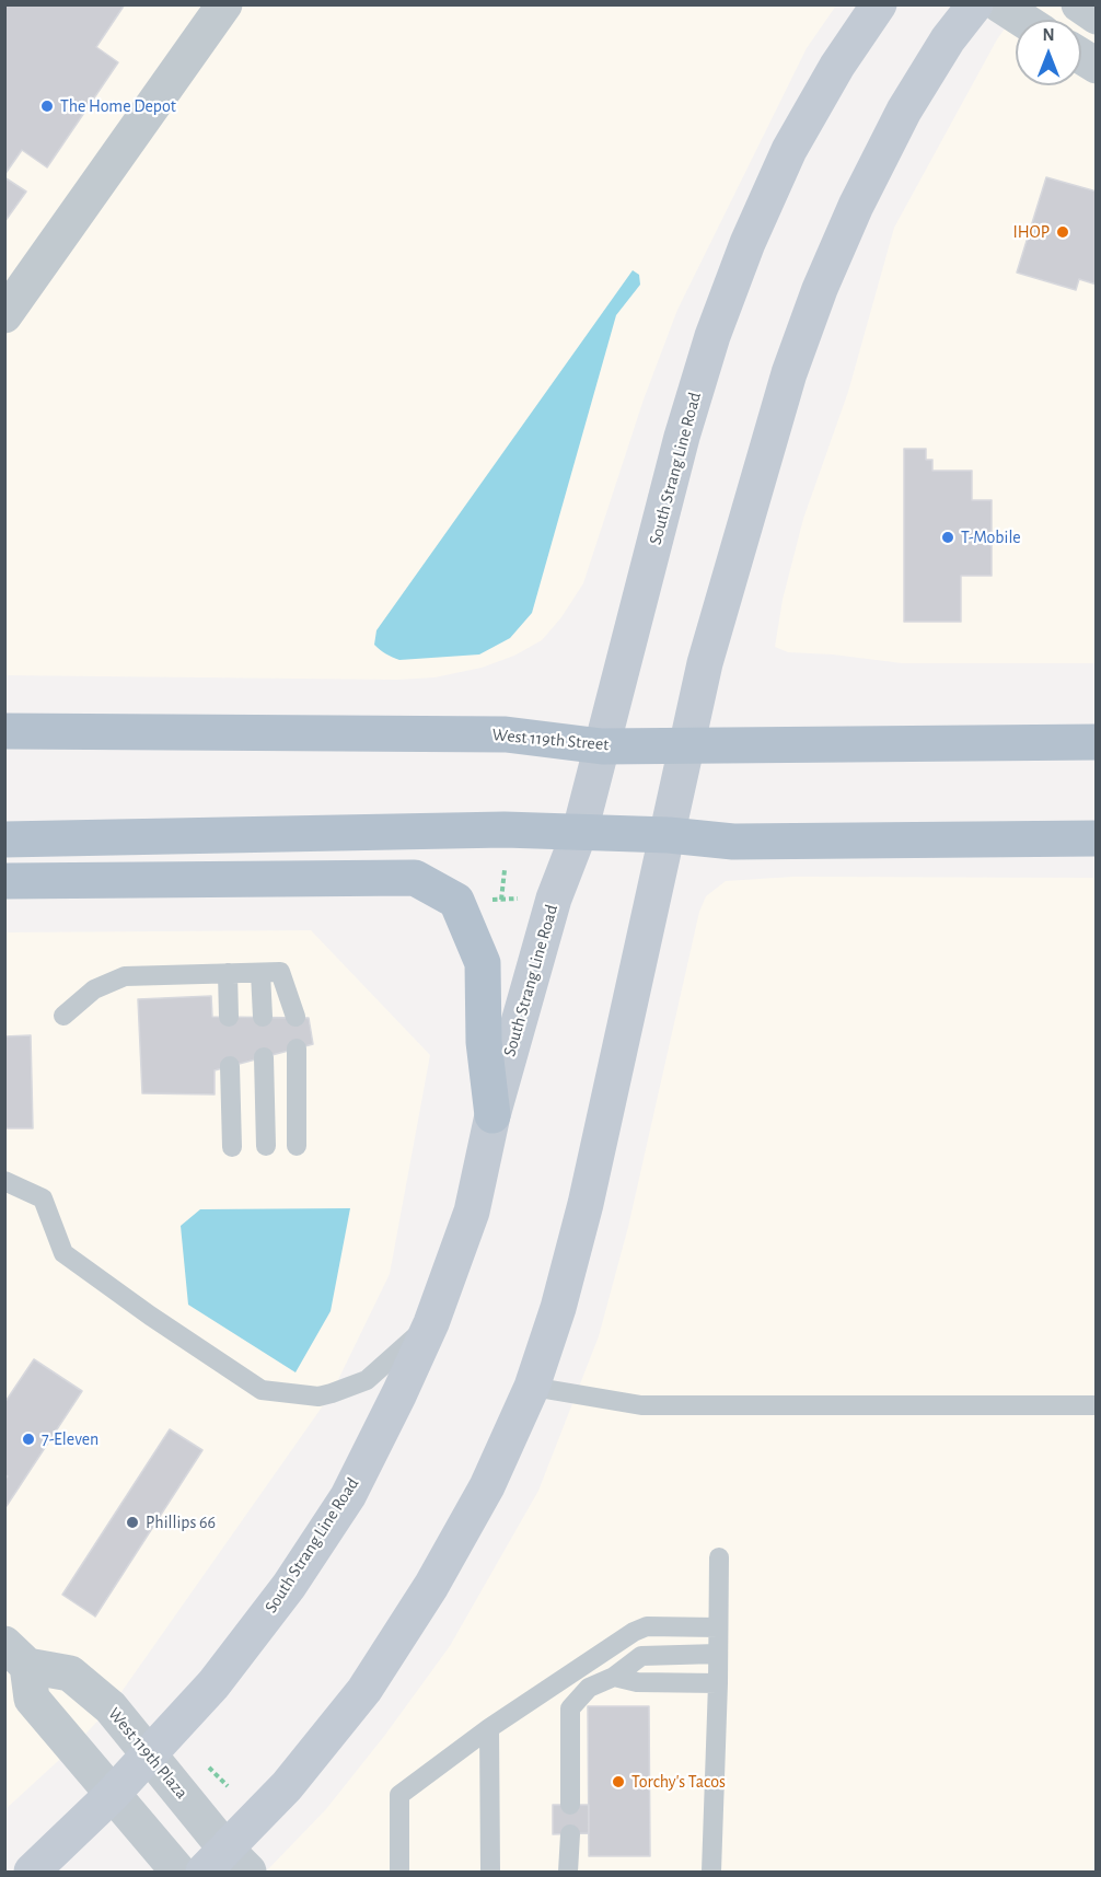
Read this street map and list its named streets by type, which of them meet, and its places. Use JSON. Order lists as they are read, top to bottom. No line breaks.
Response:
{"streets":{"main road":["South Strang Line Road","West 119th Street"],"street":["West 119th Plaza"]},"crossings":[["South Strang Line Road","West 119th Street"],["South Strang Line Road","West 119th Plaza"]],"places":["The Home Depot","IHOP","T-Mobile","7-Eleven","Phillips 66","Torchy's Tacos"],"north":"top"}
